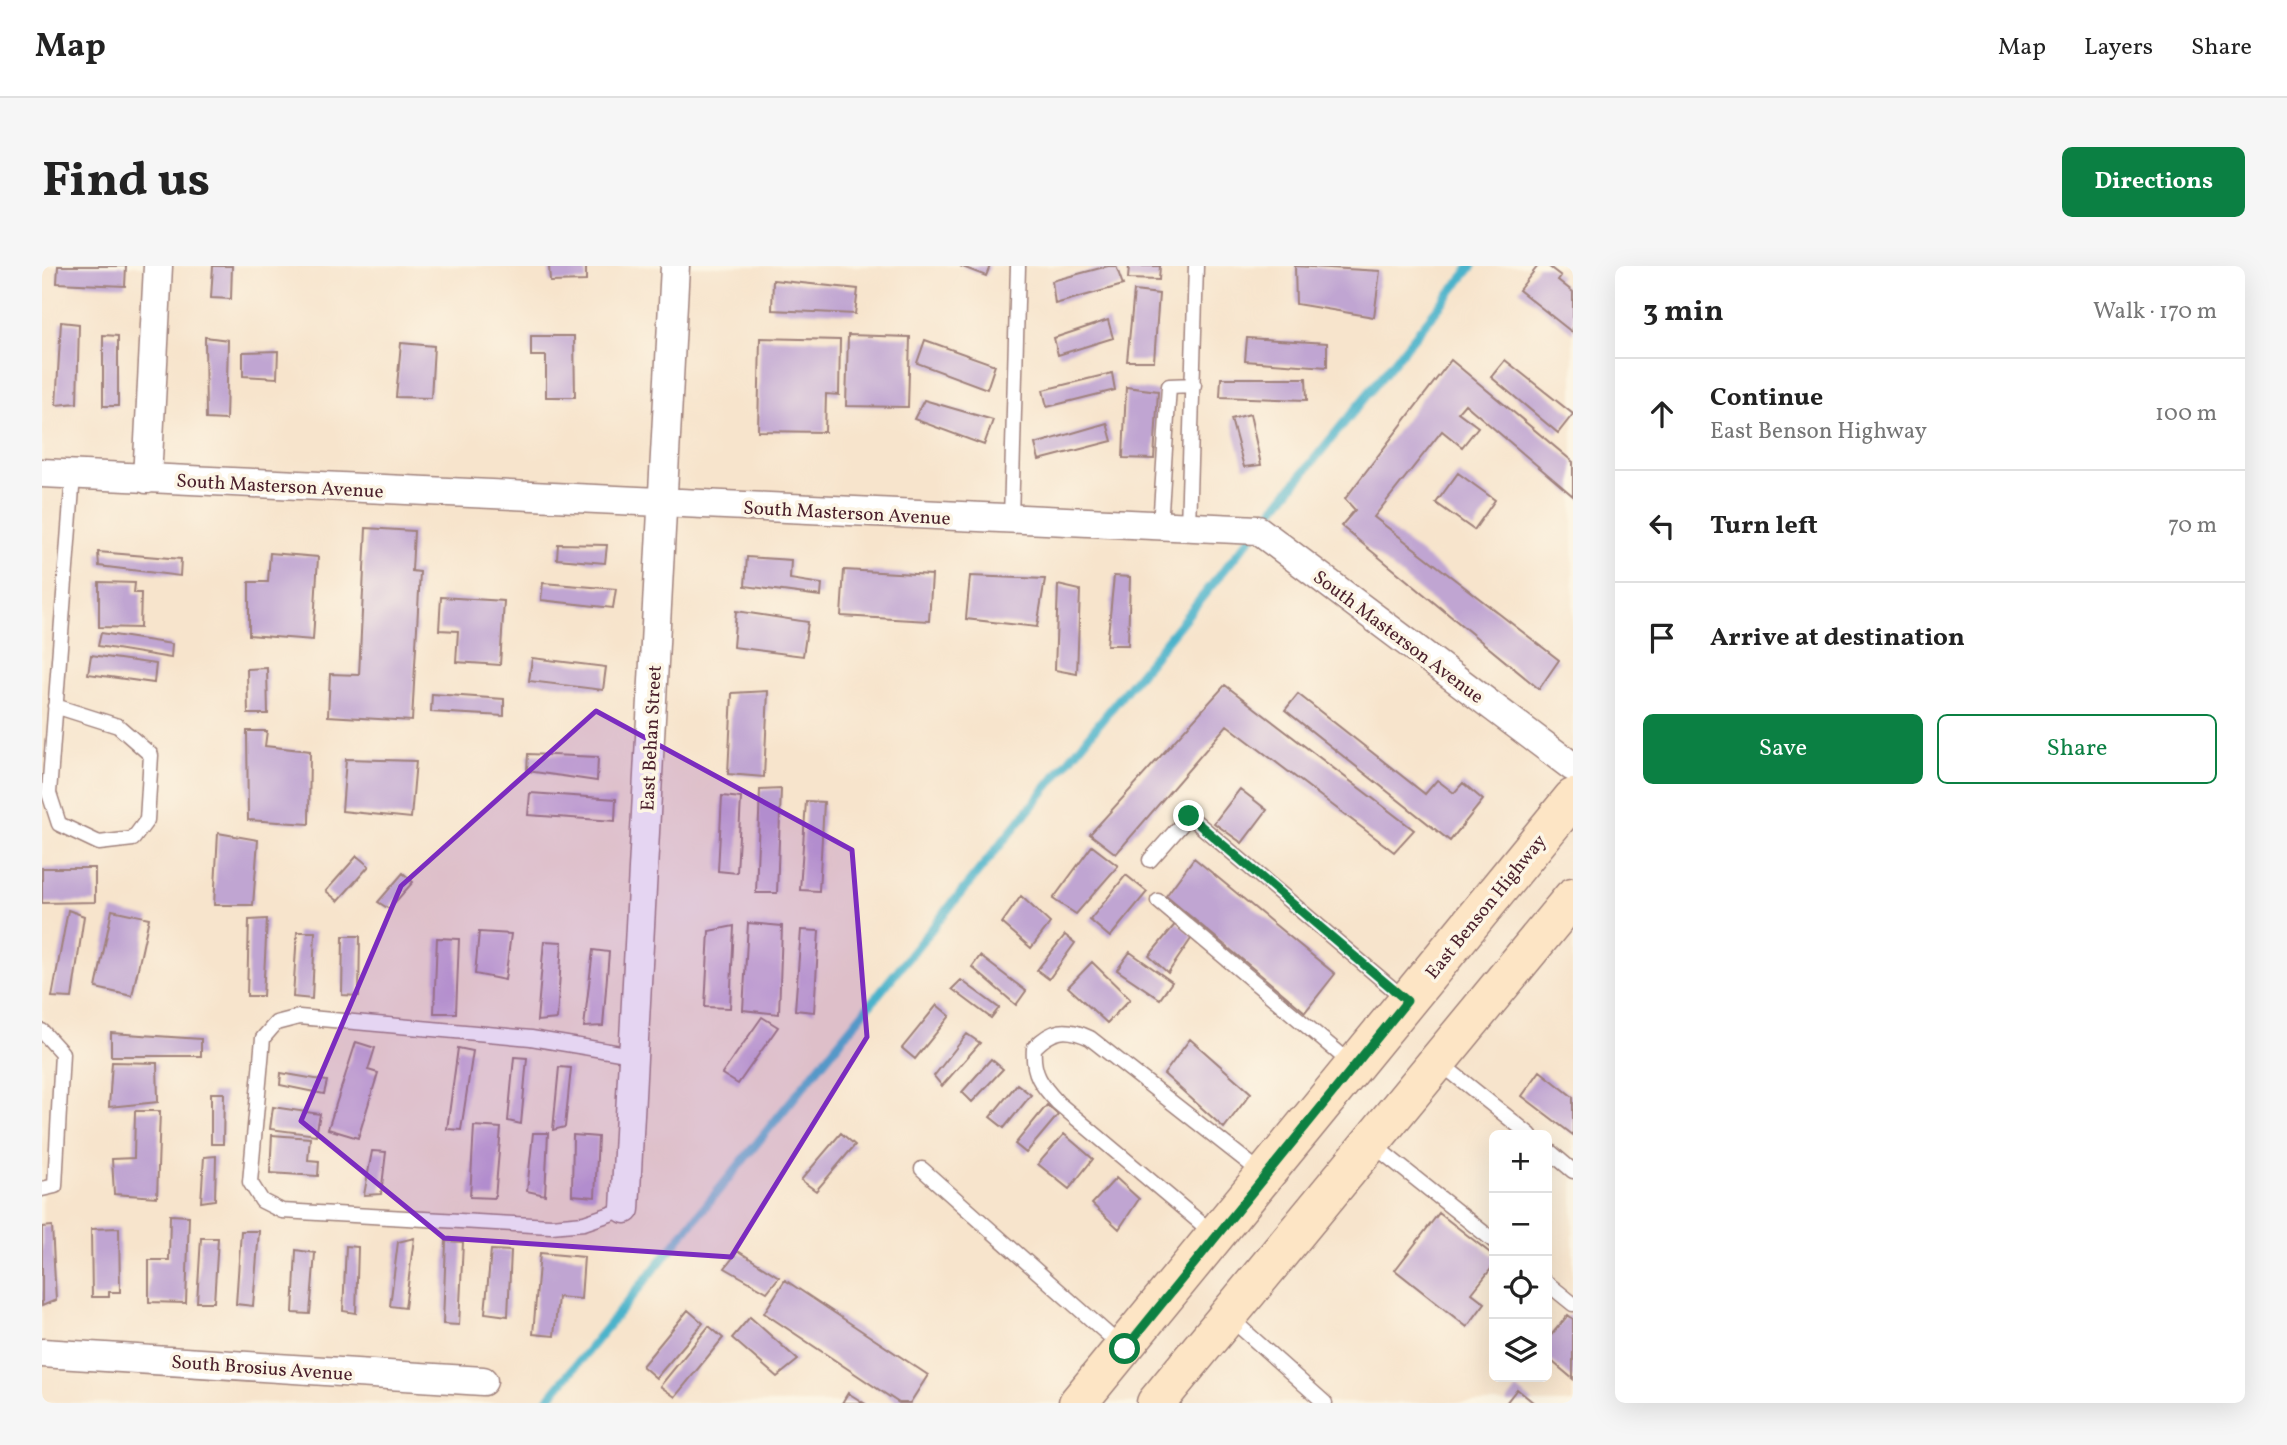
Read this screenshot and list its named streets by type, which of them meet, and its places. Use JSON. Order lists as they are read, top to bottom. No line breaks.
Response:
{"streets":{"main road":["East Benson Highway"],"street":["South Masterson Avenue","East Behan Street","South Brosius Avenue"]},"crossings":[["South Masterson Avenue","East Behan Street"]],"page":{"header":"Map","nav":["Map","Layers","Share"],"buttons":["Directions",["Save","Share"]],"title":"Find us","heading":["3 min","Walk · 170 m"],"list":[["Continue","East Benson Highway","100 m"],["Turn left","70 m"],"Arrive at destination"],"map_buttons":["+","−"]}}
